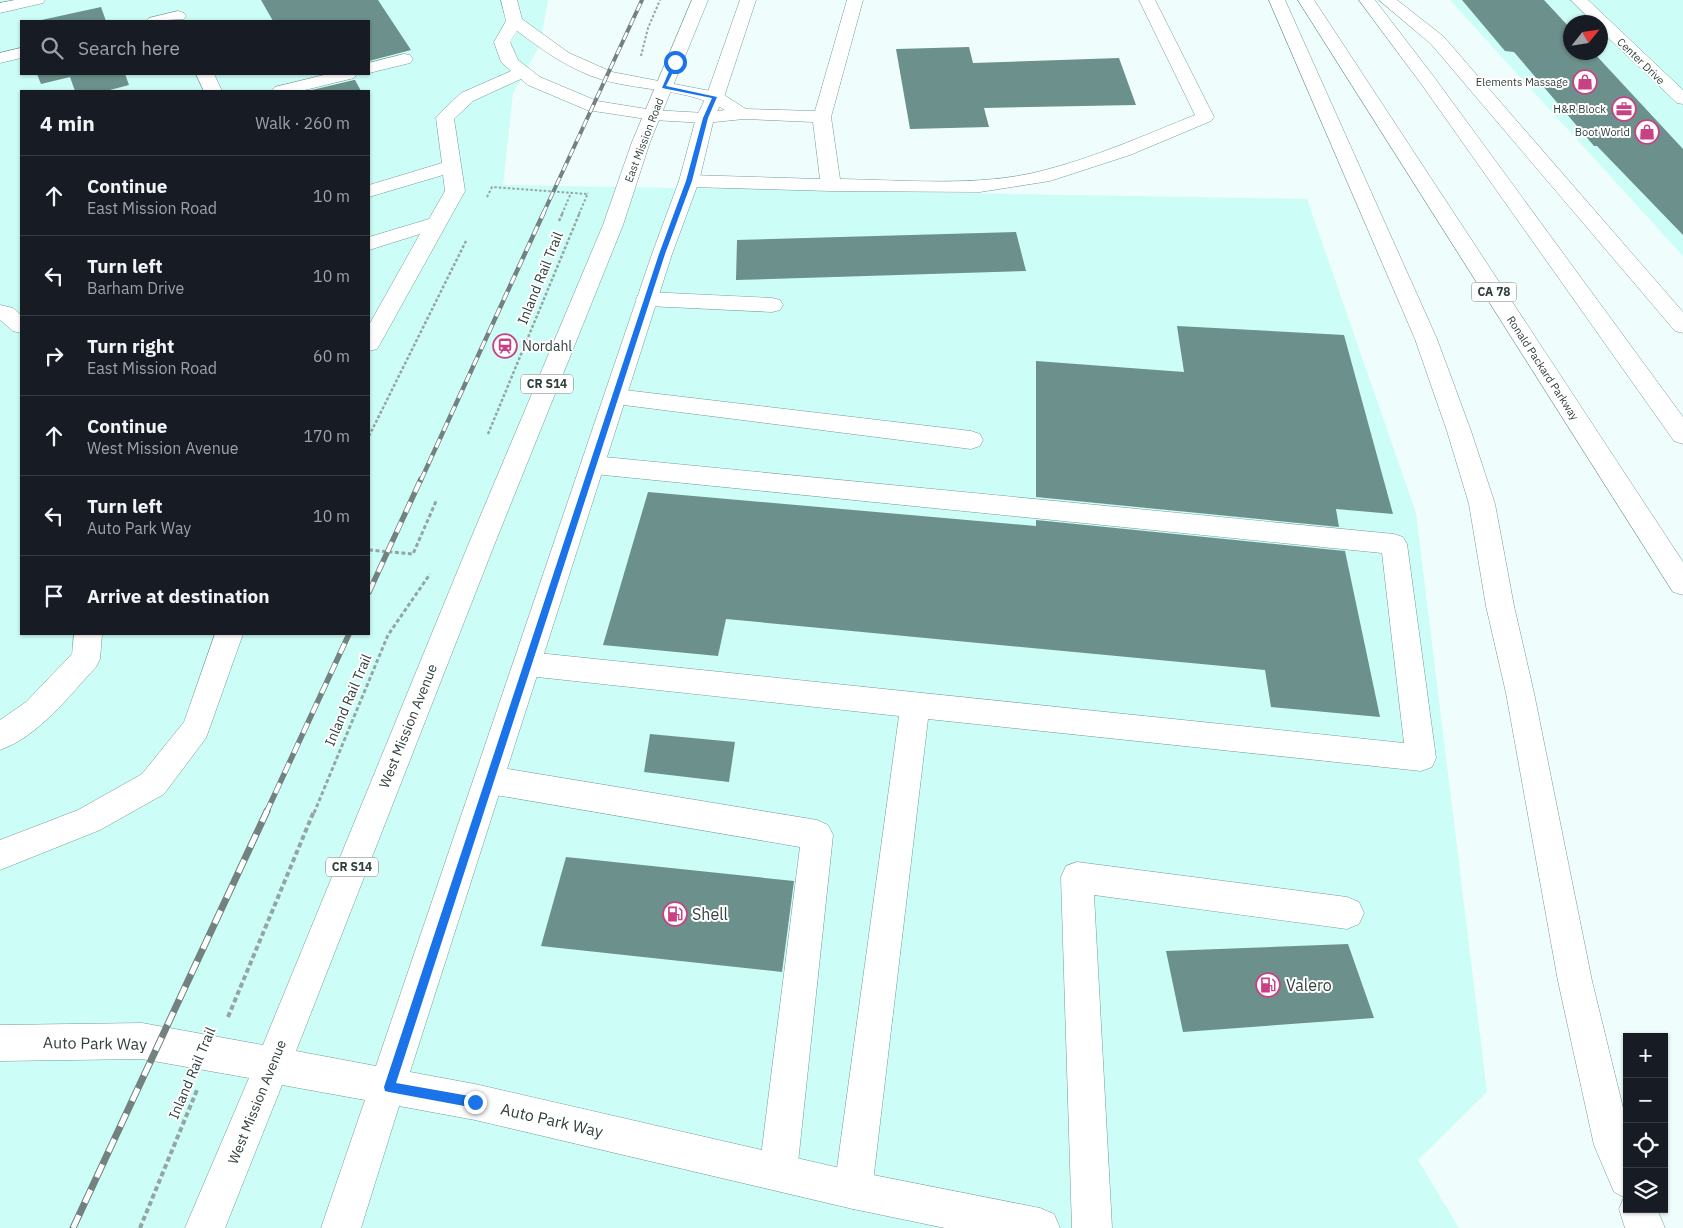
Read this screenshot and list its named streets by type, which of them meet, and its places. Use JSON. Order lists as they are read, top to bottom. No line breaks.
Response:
{"streets":{"main road":["Center Drive","East Mission Road","CA 78","Ronald Packard Parkway","CR S14","West Mission Avenue","Auto Park Way"],"path":["Inland Rail Trail"]},"crossings":[["East Mission Road","West Mission Avenue"],["Inland Rail Trail","Auto Park Way"],["West Mission Avenue","Auto Park Way"]],"places":{"shop":["Elements Massage","Boot World"],"office":["H&R Block"],"station":["Nordahl"],"fuel station":["Shell","Valero"]},"north":"top right","page":{"search":"Search here","heading":["4 min","Walk · 260 m"],"list":[["Continue","East Mission Road","10 m"],["Turn left","Barham Drive","10 m"],["Turn right","East Mission Road","60 m"],["Continue","West Mission Avenue","170 m"],["Turn left","Auto Park Way","10 m"],"Arrive at destination"],"map_buttons":["+","−"]}}
